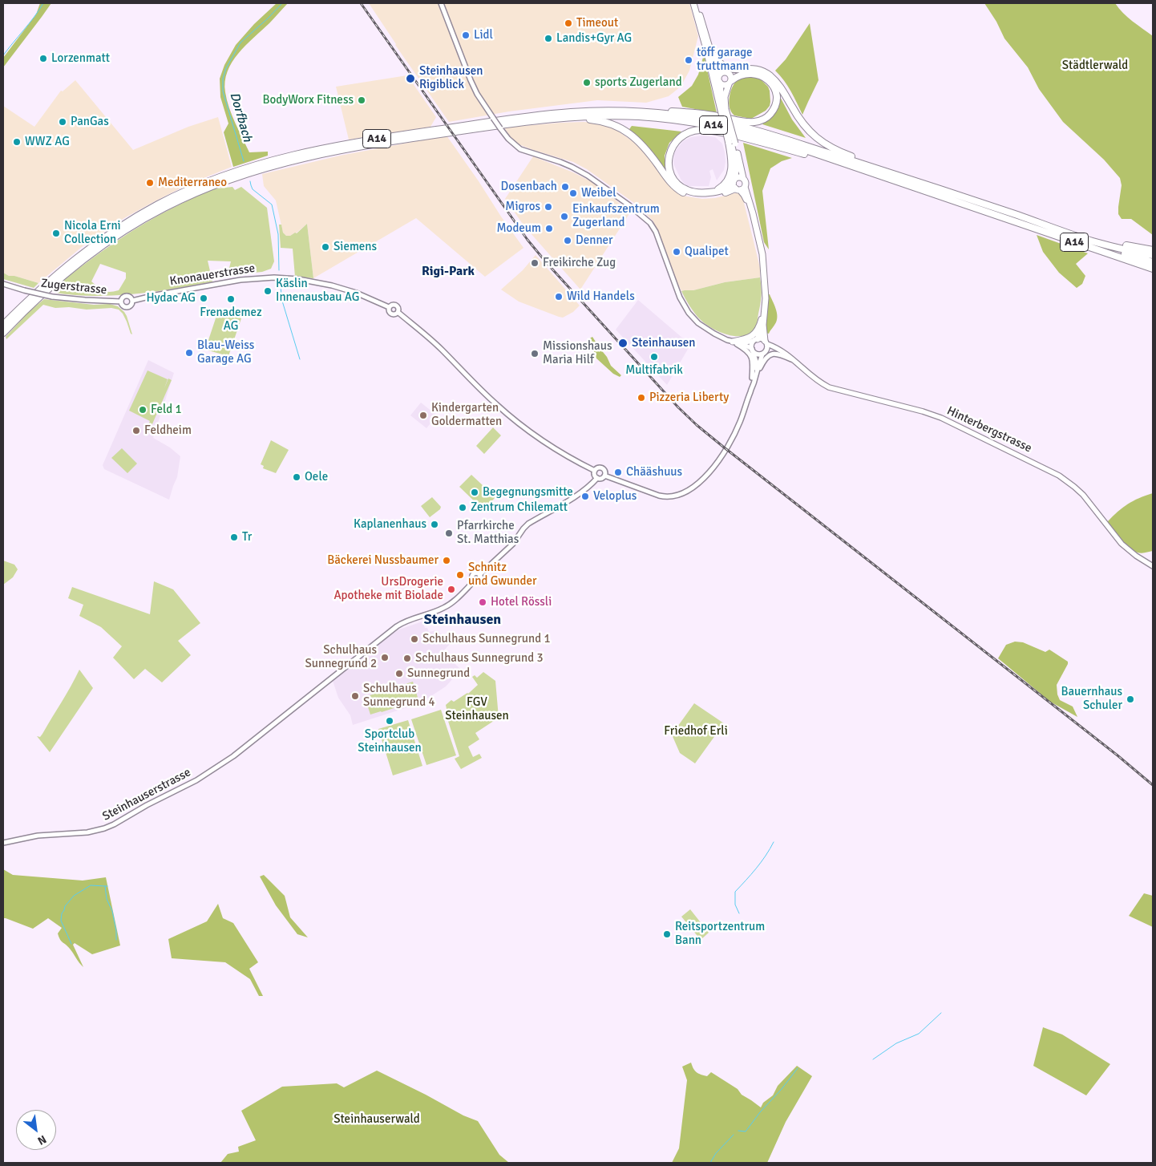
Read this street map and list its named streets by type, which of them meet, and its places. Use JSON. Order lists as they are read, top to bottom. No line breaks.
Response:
{"streets":{"highway":["A14"],"main road":["Hinterbergstrasse"],"street":["Knonauerstrasse","Zugerstrasse","Steinhauserstrasse"]},"crossings":[["Knonauerstrasse","Zugerstrasse"]],"districts":["Rigi-Park","Steinhausen"],"water":["Dorfbach"],"parks":["Städtlerwald","FGV Steinhausen","Friedhof Erli","Steinhauserwald"],"places":["Timeout","Lidl","Landis+Gyr AG","Lorzenmatt","töff garage truttmann","Steinhausen Rigiblick","sports Zugerland","BodyWorx Fitness","PanGas","WWZ AG","Mediterraneo","Dosenbach","Weibel","Migros","Einkaufszentrum Zugerland","Modeum","Nicola Erni Collection","Denner","Siemens","Qualipet","Freikirche Zug","Käslin Innenausbau AG","Wild Handels","Hydac AG","Frenademez AG","Steinhausen","Blau-Weiss Garage AG","Missionshaus Maria Hilf","Multifabrik","Pizzeria Liberty","Feld 1","Kindergarten Goldermatten","Feldheim","Chääshuus","Oele","Begegnungsmitte","Veloplus","Zentrum Chilematt","Kaplanenhaus","Pfarrkirche St. Matthias","Tr","Bäckerei Nussbaumer","Schnitz und Gwunder","UrsDrogerie Apotheke mit Biolade","Hotel Rössli","Schulhaus Sunnegrund 1","Schulhaus Sunnegrund 2","Schulhaus Sunnegrund 3","Sunnegrund","Schulhaus Sunnegrund 4","Bauernhaus Schuler","Sportclub Steinhausen","Reitsportzentrum Bann"],"north":"bottom right"}
